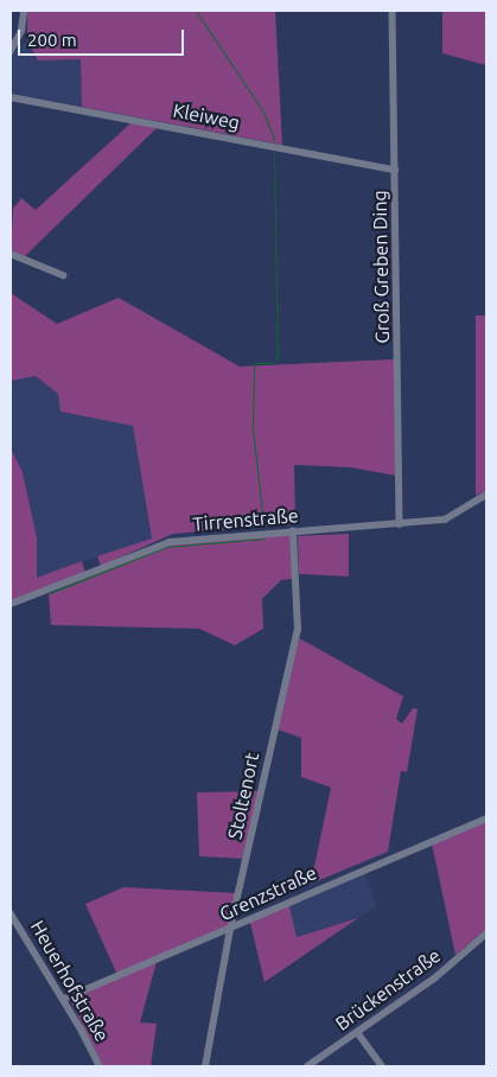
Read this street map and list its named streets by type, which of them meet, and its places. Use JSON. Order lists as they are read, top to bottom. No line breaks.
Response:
{"streets":{"street":["Kleiweg","Groß Greben Ding","Tirrenstraße","Stoltenort","Grenzstraße","Heuerhofstraße","Brückenstraße"]},"crossings":[["Kleiweg","Groß Greben Ding"],["Groß Greben Ding","Tirrenstraße"],["Tirrenstraße","Stoltenort"],["Stoltenort","Grenzstraße"],["Grenzstraße","Heuerhofstraße"]],"scale_bar":"200 m"}
